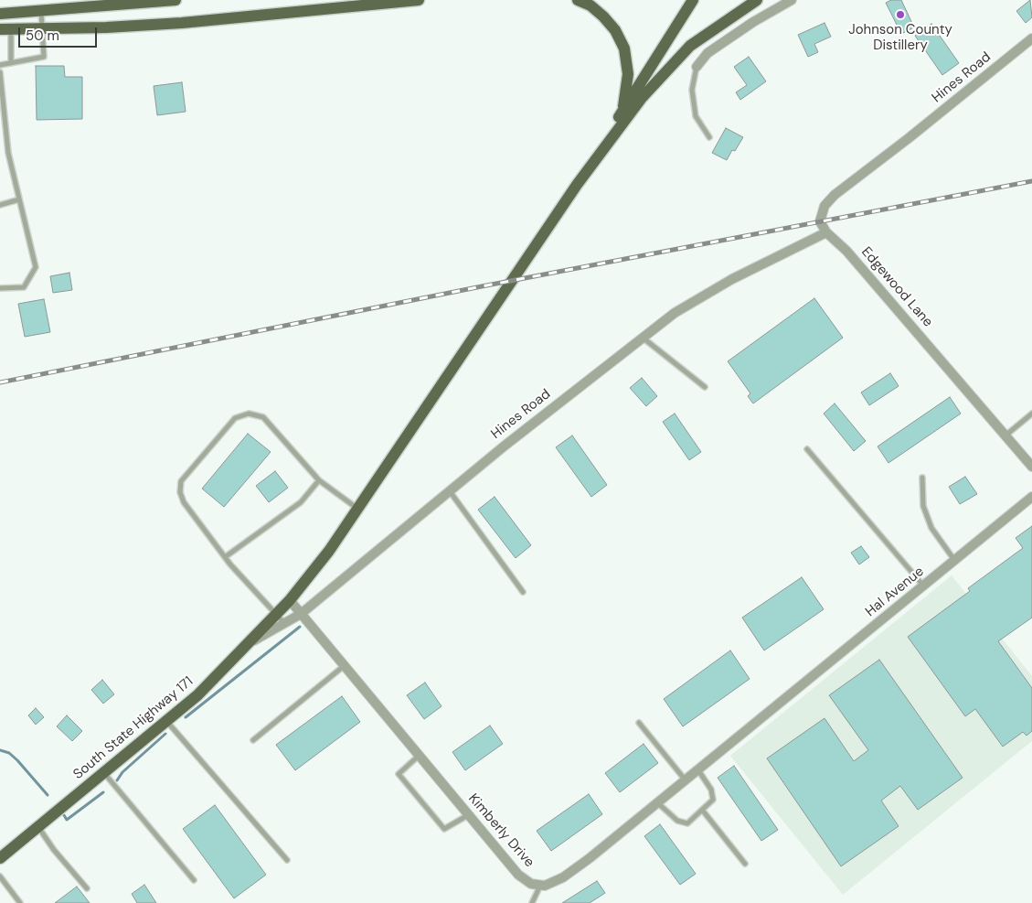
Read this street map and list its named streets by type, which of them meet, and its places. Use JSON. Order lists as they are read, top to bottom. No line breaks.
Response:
{"streets":{"main road":["South State Highway 171"],"street":["Hines Road","Edgewood Lane","Hal Avenue","Kimberly Drive"]},"crossings":[["Hines Road","Edgewood Lane"],["Hines Road","South State Highway 171"],["Hines Road","Kimberly Drive"],["South State Highway 171","Kimberly Drive"]],"places":["Johnson County Distillery"],"scale_bar":"50 m"}
